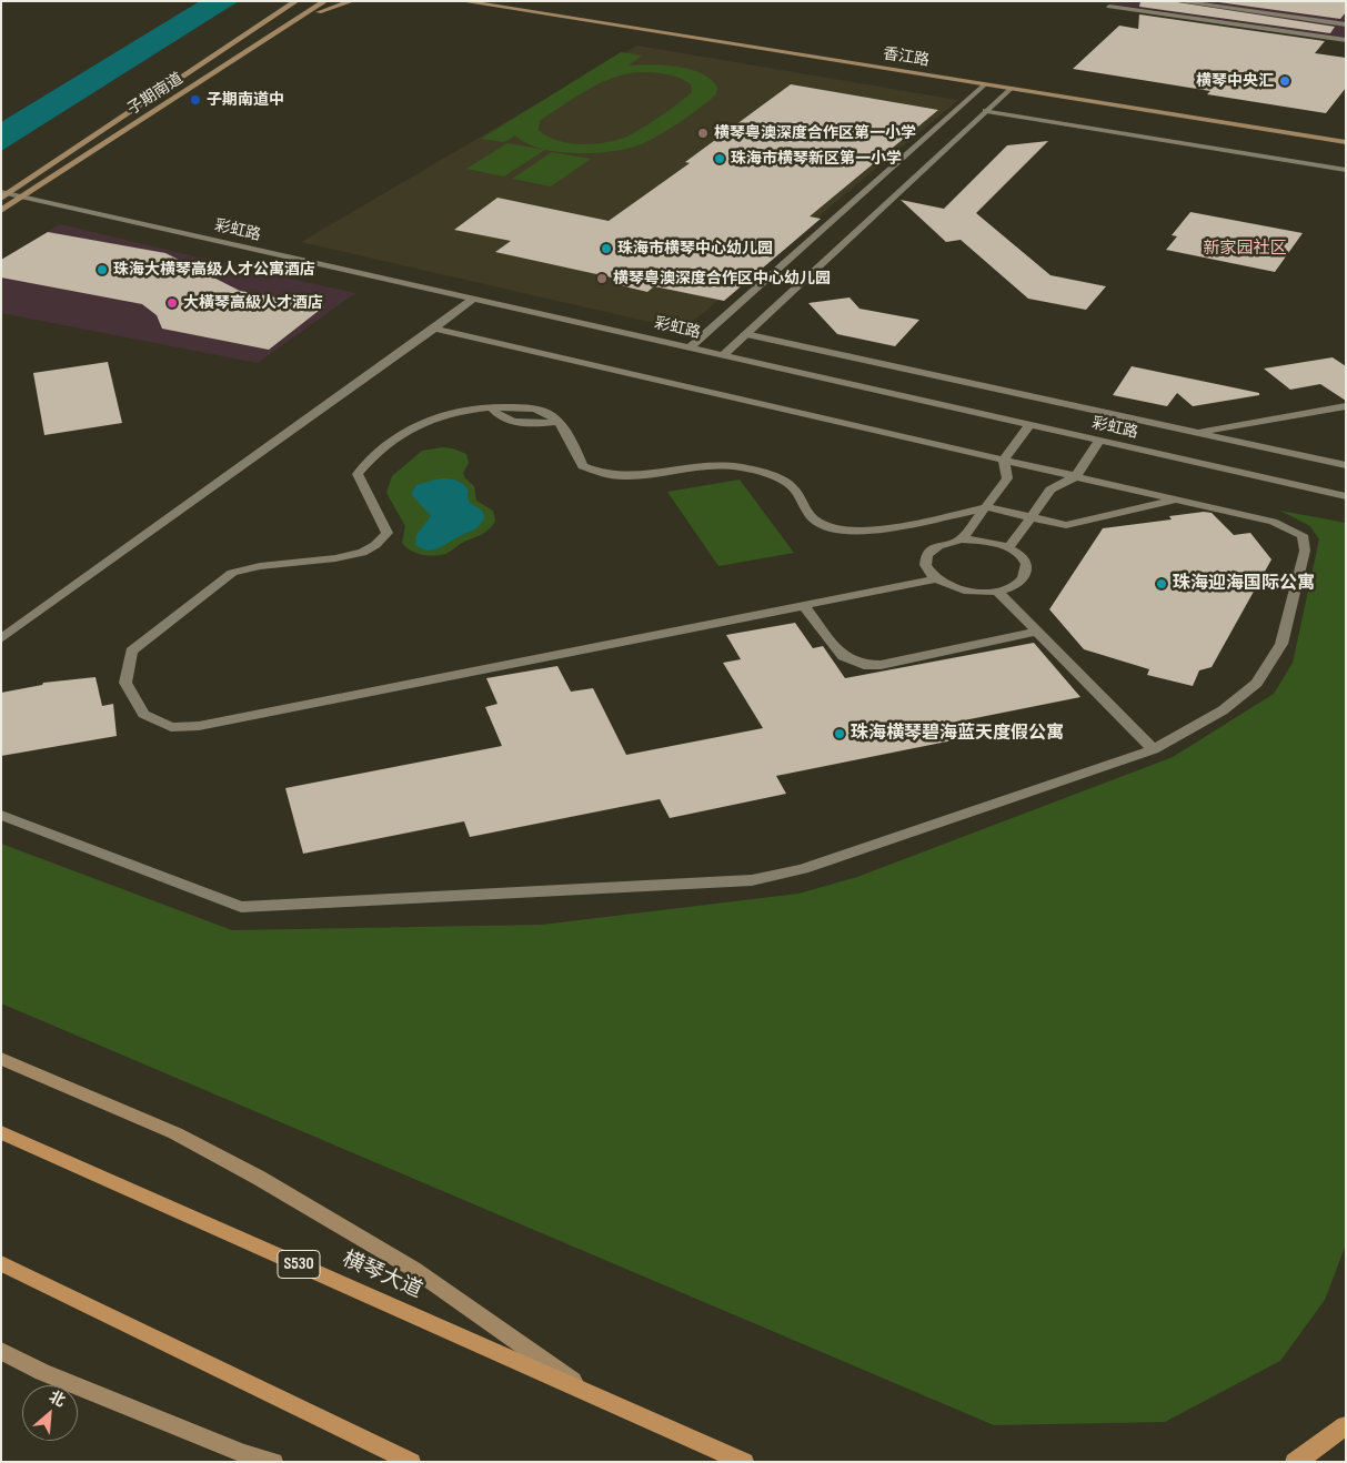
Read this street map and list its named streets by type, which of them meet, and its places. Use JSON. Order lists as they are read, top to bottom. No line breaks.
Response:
{"streets":{"main road":["香江路","子期南道","S530","横琴大道"],"street":["彩虹路"]},"crossings":[["子期南道","彩虹路"]],"districts":["新家园社区"],"places":["横琴中央汇","子期南道中","横琴粤澳深度合作区第一小学","珠海市横琴新区第一小学","珠海市横琴中心幼儿园","珠海大横琴高级人才公寓酒店","横琴粤澳深度合作区中心幼儿园","大橫琴高級人才酒店","珠海迎海国际公寓","珠海横琴碧海蓝天度假公寓"],"north":"top right"}
